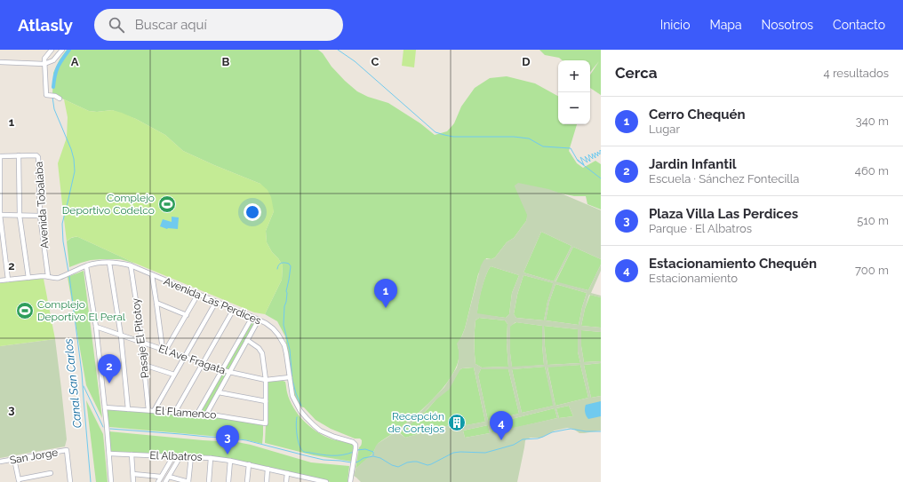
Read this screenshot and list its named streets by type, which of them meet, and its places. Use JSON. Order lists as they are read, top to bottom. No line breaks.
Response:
{"streets":{"street":["Avenida Tobalaba","Avenida Las Perdices","Pasaje El Pitotoy","El Ave Fragata","El Flamenco","San Jorge","El Albatros"]},"crossings":[["Avenida Tobalaba","Avenida Las Perdices"],["Avenida Las Perdices","Pasaje El Pitotoy"],["Avenida Las Perdices","El Ave Fragata"],["Pasaje El Pitotoy","El Ave Fragata"],["Pasaje El Pitotoy","El Flamenco"]],"water":["Canal San Carlos"],"places":{"sports":["Complejo Deportivo Codelco","Complejo Deportivo El Peral"],"building":["Recepción de Cortejos"]},"page":{"header":"Atlasly","search":"Buscar aquí","nav":["Inicio","Mapa","Nosotros","Contacto"],"heading":["Cerca","4 resultados"],"map_buttons":["+","−"],"list":[{"mark":"1","name":"Cerro Chequén","note":"Lugar","value":"340 m"},{"mark":"2","name":"Jardin Infantil","note":"Escuela · Sánchez Fontecilla","value":"460 m"},{"mark":"3","name":"Plaza Villa Las Perdices","note":"Parque · El Albatros","value":"510 m"},{"mark":"4","name":"Estacionamiento Chequén","note":"Estacionamiento","value":"700 m"}],"pins":["1","2","4","3"]},"grid":{"columns":["A","B","C","D"],"rows":["1","2","3"]}}
